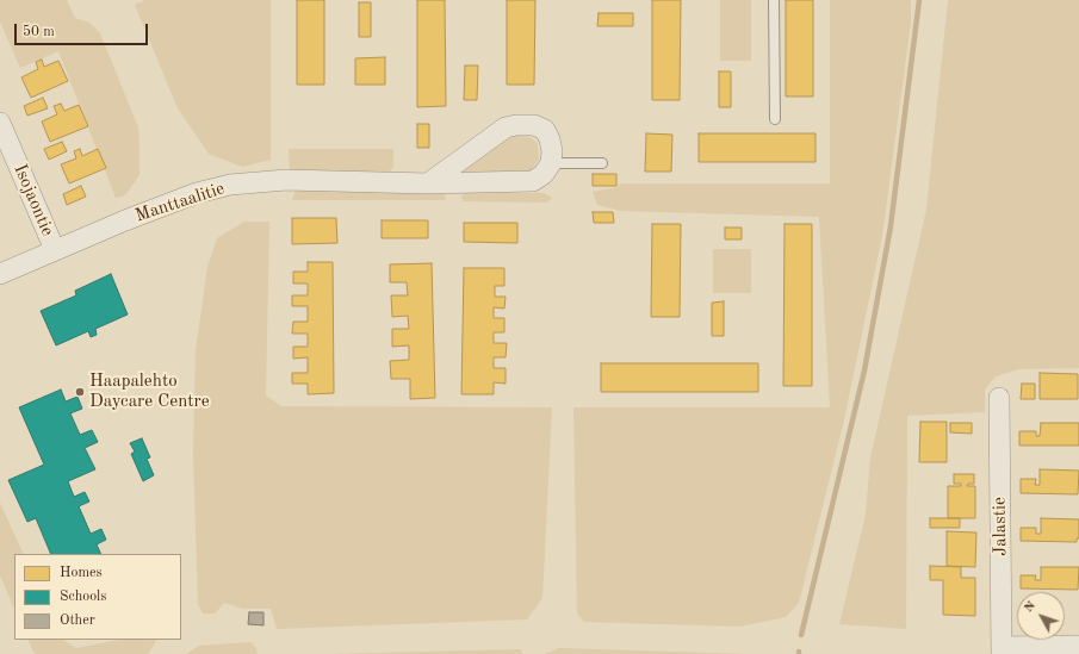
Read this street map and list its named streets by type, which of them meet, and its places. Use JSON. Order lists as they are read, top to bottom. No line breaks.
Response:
{"streets":{"street":["Isojaontie","Manttaalitie","Jalastie"]},"crossings":[["Isojaontie","Manttaalitie"]],"places":["Haapalehto Daycare Centre"],"legend":["Homes","Schools","Other"],"scale_bar":"50 m","north":"top left"}
